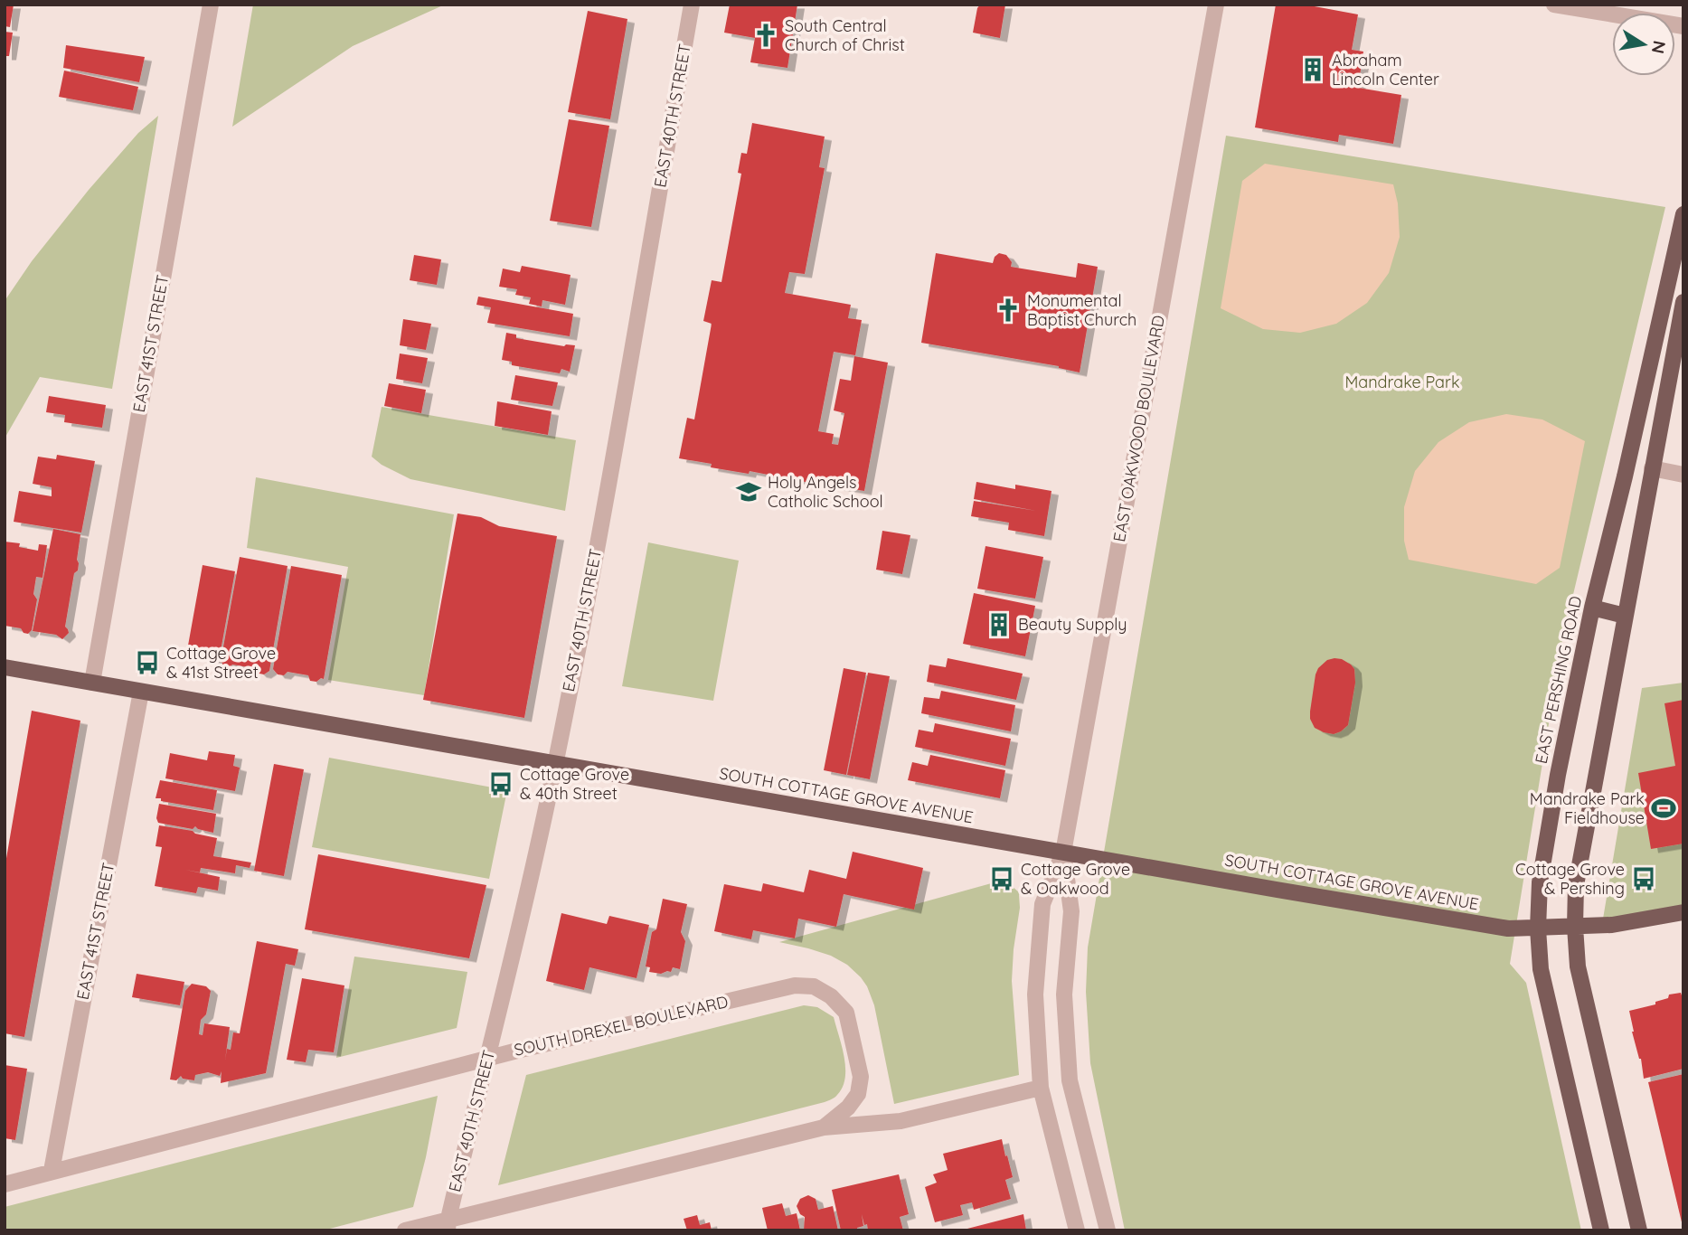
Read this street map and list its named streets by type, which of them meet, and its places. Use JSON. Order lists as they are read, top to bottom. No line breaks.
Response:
{"streets":{"main road":["EAST PERSHING ROAD","SOUTH COTTAGE GROVE AVENUE"],"street":["EAST 40TH STREET","EAST 41ST STREET","EAST OAKWOOD BOULEVARD","SOUTH DREXEL BOULEVARD"]},"crossings":[["EAST 40TH STREET","SOUTH COTTAGE GROVE AVENUE"],["EAST 40TH STREET","SOUTH DREXEL BOULEVARD"],["EAST 41ST STREET","SOUTH COTTAGE GROVE AVENUE"],["EAST 41ST STREET","SOUTH DREXEL BOULEVARD"],["EAST OAKWOOD BOULEVARD","SOUTH COTTAGE GROVE AVENUE"],["EAST OAKWOOD BOULEVARD","SOUTH DREXEL BOULEVARD"],["EAST PERSHING ROAD","SOUTH COTTAGE GROVE AVENUE"]],"parks":["Mandrake Park"],"places":{"church":["South Central Church of Christ","Monumental Baptist Church"],"building":["Abraham Lincoln Center","Beauty Supply"],"school or university":["Holy Angels Catholic School"],"bus stop":["Cottage Grove & 41st Street","Cottage Grove & 40th Street","Cottage Grove & Oakwood","Cottage Grove & Pershing"],"sports":["Mandrake Park Fieldhouse"]},"north":"right"}
